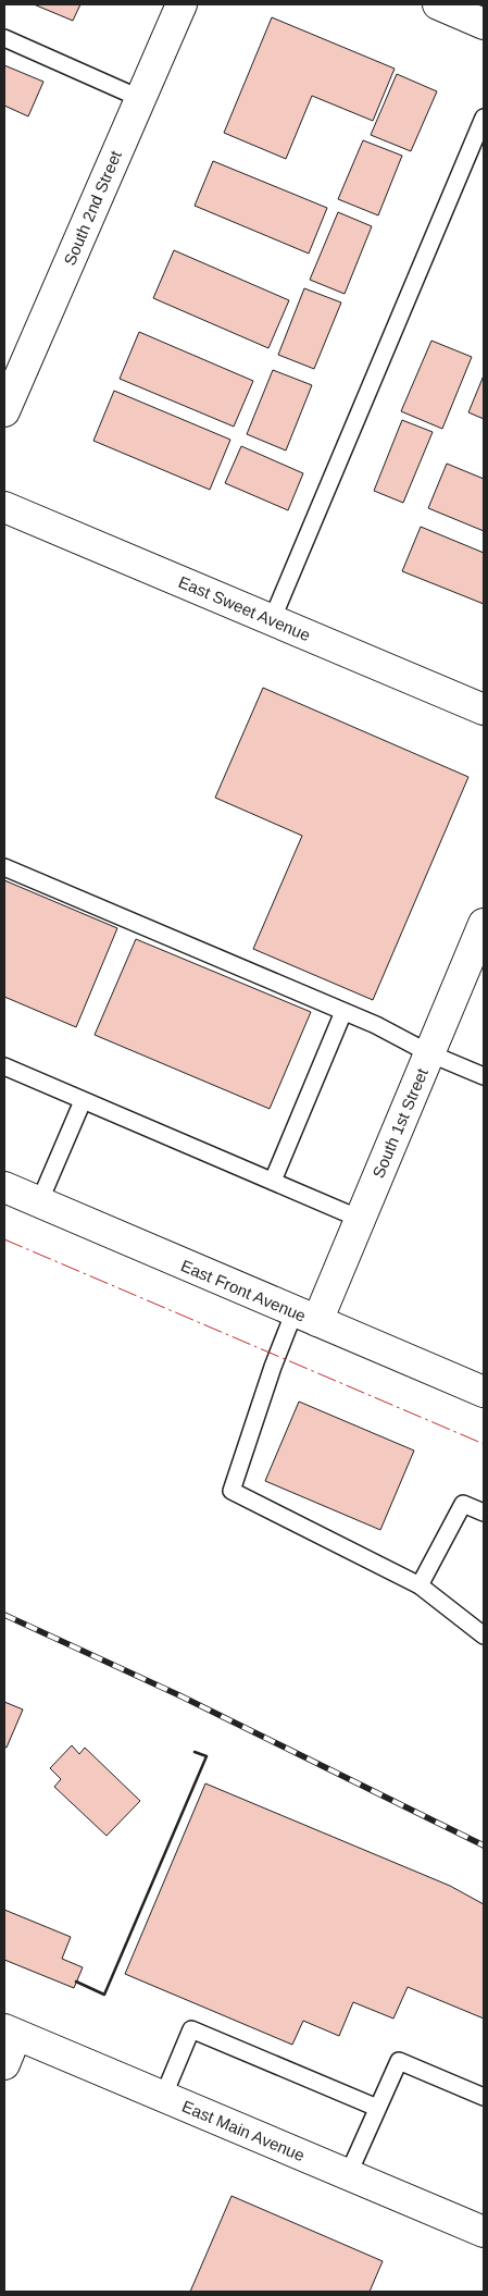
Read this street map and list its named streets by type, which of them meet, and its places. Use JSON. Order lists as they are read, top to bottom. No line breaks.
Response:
{"streets":{"street":["South 2nd Street","East Sweet Avenue","South 1st Street","East Front Avenue","East Main Avenue"]},"crossings":[["South 1st Street","East Front Avenue"]]}
